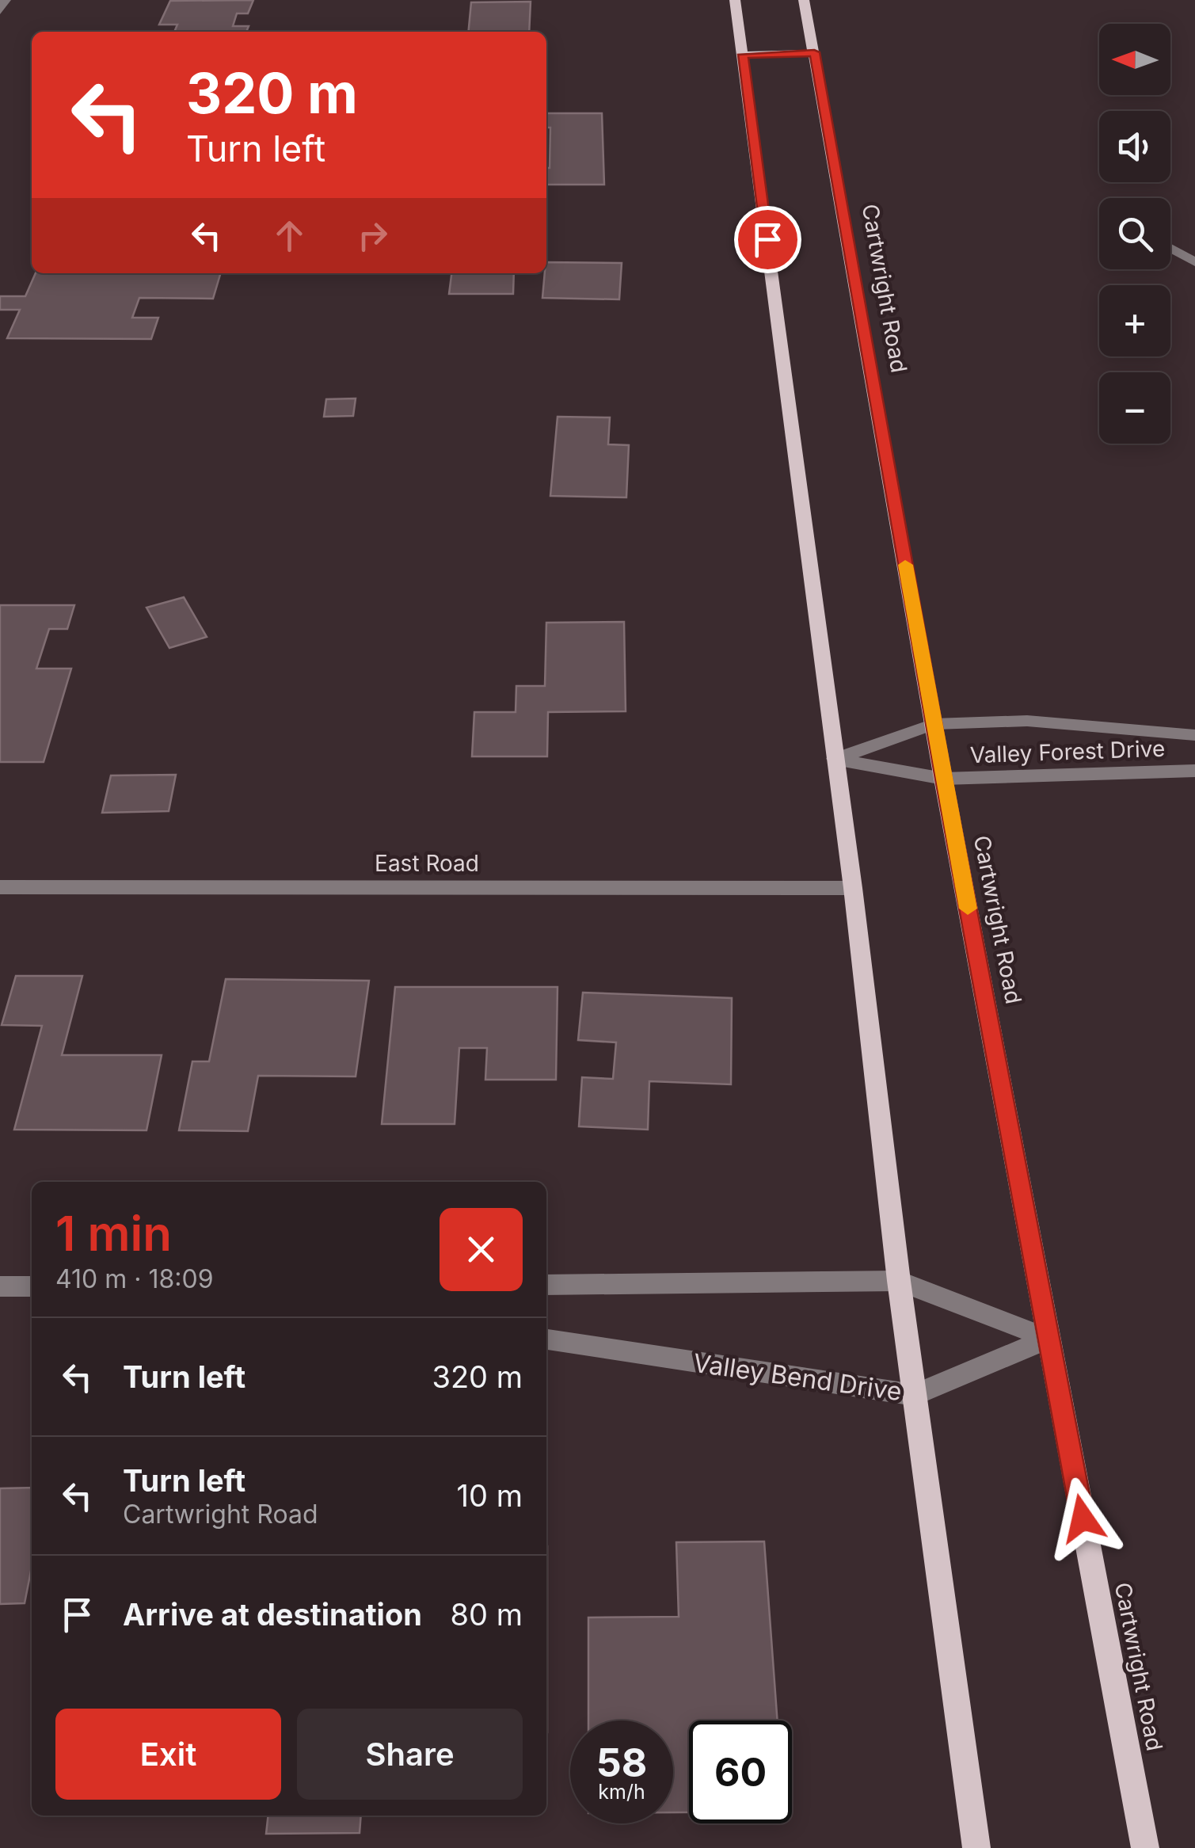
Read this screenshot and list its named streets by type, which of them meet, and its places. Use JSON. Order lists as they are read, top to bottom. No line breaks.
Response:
{"streets":{"main road":["Cartwright Road"],"street":["Valley Forest Drive","East Road","Valley Bend Drive"]},"crossings":[["Cartwright Road","Valley Forest Drive"],["Cartwright Road","Valley Bend Drive"]],"north":"left","page":{"map_buttons":["+","−"],"turn":["320 m","Turn left"],"heading":["1 min","410 m · 18:09"],"list":[{"name":"Turn left","value":"320 m"},{"name":"Turn left","note":"Cartwright Road","value":"10 m"},{"name":"Arrive at destination","value":"80 m"}],"buttons":["Exit","Share"],"speed":"58 km/h","limit":"60"}}
